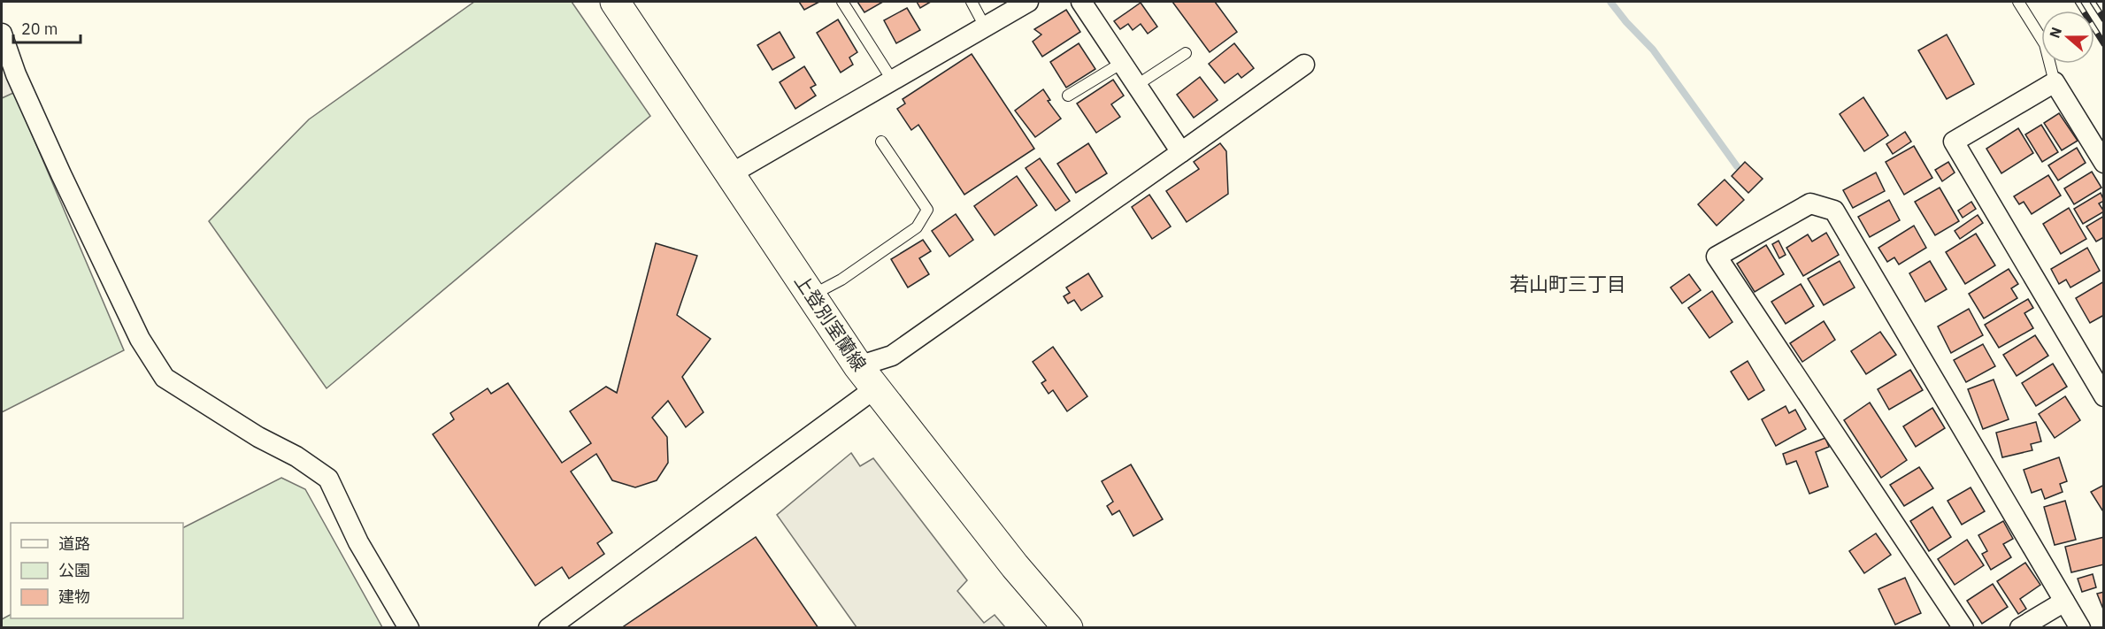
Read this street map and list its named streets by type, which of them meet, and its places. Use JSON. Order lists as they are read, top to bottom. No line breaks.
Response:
{"streets":{"main road":["上登別室蘭線"]},"districts":["若山町三丁目"],"legend":["道路","公園","建物"],"scale_bar":"20 m","north":"left"}
